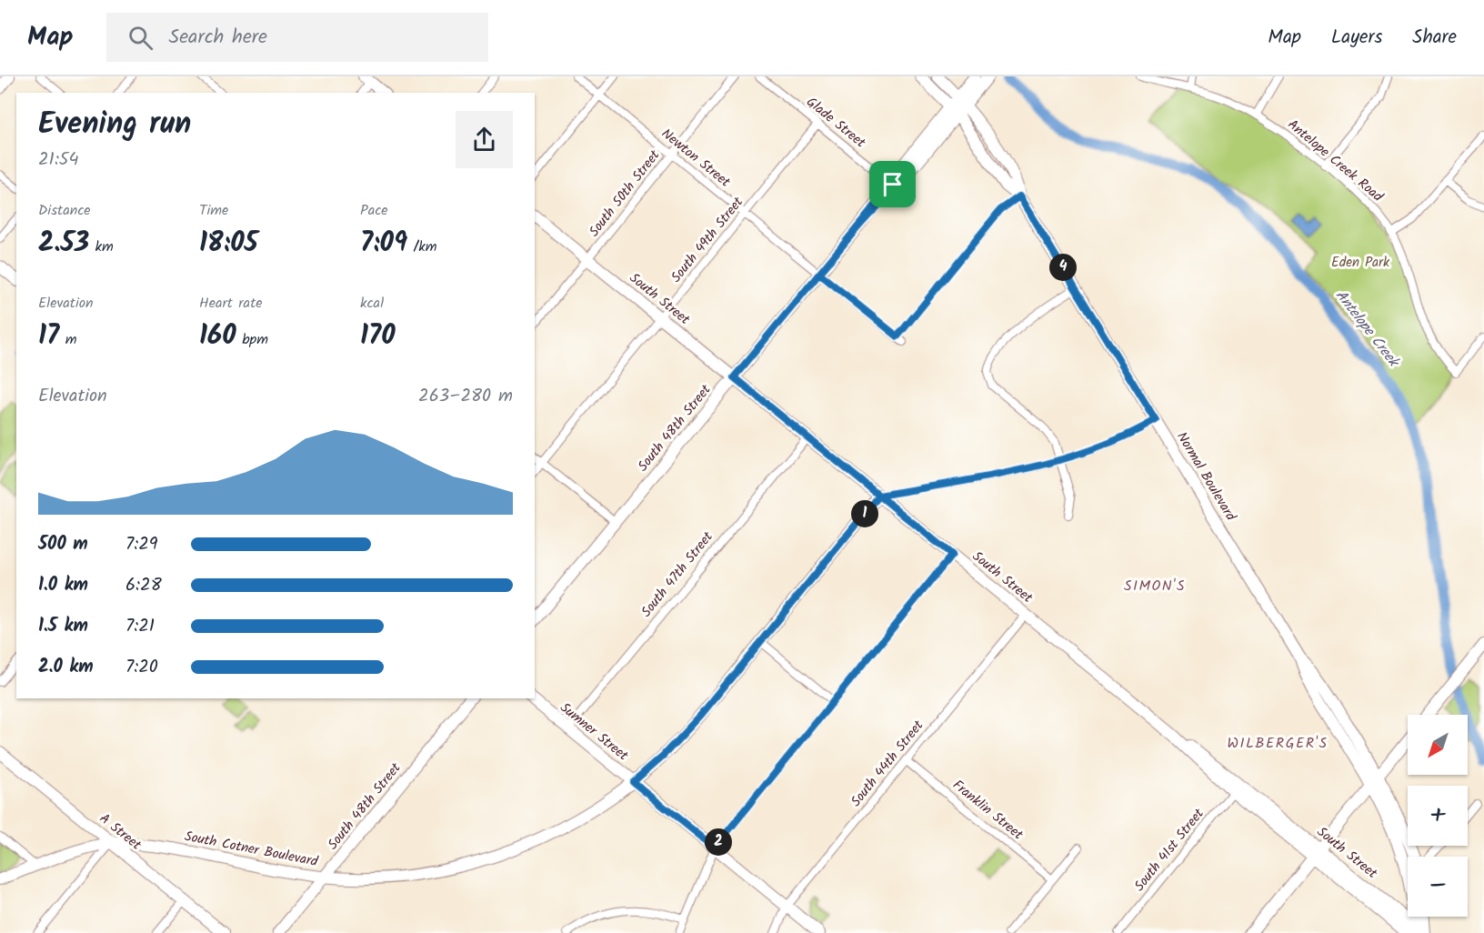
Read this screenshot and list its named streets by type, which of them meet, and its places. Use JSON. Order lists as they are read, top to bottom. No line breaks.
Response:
{"streets":{"main road":["South Street","South 48th Street","Normal Boulevard","Sumner Street","A Street","South Cotner Boulevard"],"street":["Glade Street","Newton Street","Antelope Creek Road","South 50th Street","South 49th Street","South 47th Street","South 44th Street","Franklin Street","South 41st Street"]},"crossings":[["Glade Street","South 49th Street"],["Glade Street","South 48th Street"],["Newton Street","South 50th Street"],["Newton Street","South 49th Street"],["Newton Street","South 48th Street"],["Newton Street","Normal Boulevard"],["South 50th Street","South Street"],["South 49th Street","South Street"],["South Street","South 48th Street"],["South Street","Normal Boulevard"],["South Street","South 47th Street"],["South Street","South 44th Street"],["South Street","South Cotner Boulevard"],["South Street","South 41st Street"],["South 48th Street","Normal Boulevard"],["South 48th Street","South Cotner Boulevard"],["South 47th Street","Sumner Street"],["Sumner Street","South 44th Street"],["Sumner Street","South Cotner Boulevard"],["South 44th Street","Franklin Street"],["A Street","South Cotner Boulevard"]],"districts":["SIMON'S","WILBERGER'S"],"water":["Antelope Creek"],"parks":["Eden Park"],"north":"bottom left","page":{"header":"Map","search":"Search here","nav":["Map","Layers","Share"],"heading":["Evening run","21:54"],"stats":[["Distance","2.53 km"],["Time","18:05"],["Pace","7:09 /km"],["Elevation","17 m"],["Heart rate","160 bpm"],["kcal","170"]],"pins":["4","1","2"],"chart":["Elevation","263–280 m"],"list":[{"name":"500 m","note":"7:29"},{"name":"1.0 km","note":"6:28"},{"name":"1.5 km","note":"7:21"},{"name":"2.0 km","note":"7:20"}],"map_buttons":["+","−"]}}
